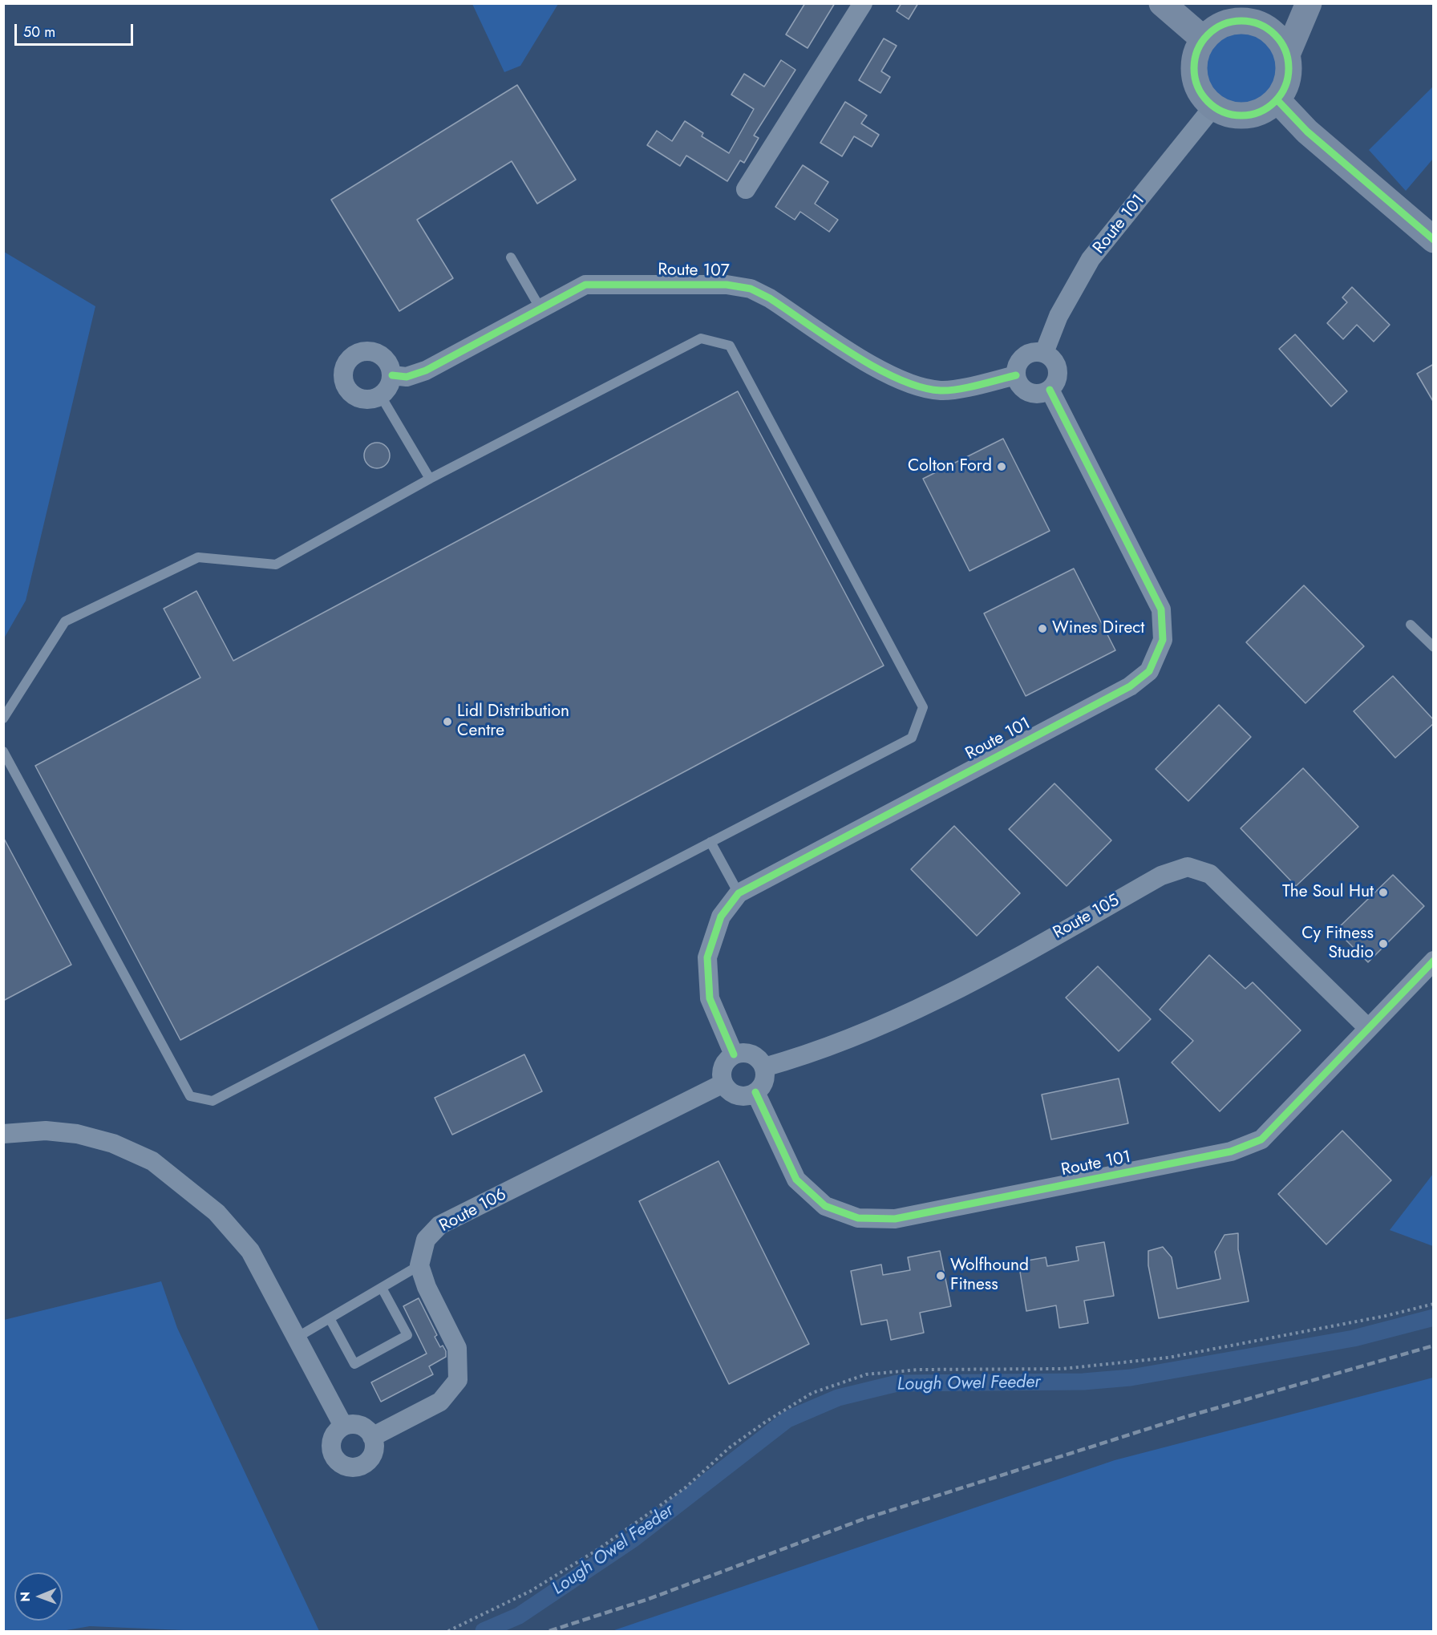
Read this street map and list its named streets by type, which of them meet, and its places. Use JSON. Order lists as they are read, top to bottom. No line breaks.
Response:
{"streets":{"street":["Route 101","Route 107","Route 105","Route 106"]},"crossings":[["Route 101","Route 107"],["Route 101","Route 105"],["Route 101","Route 106"],["Route 105","Route 106"]],"water":["Lough Owel Feeder"],"places":["Colton Ford","Wines Direct","Lidl Distribution Centre","The Soul Hut","Cy Fitness Studio","Wolfhound Fitness"],"scale_bar":"50 m","north":"left"}
